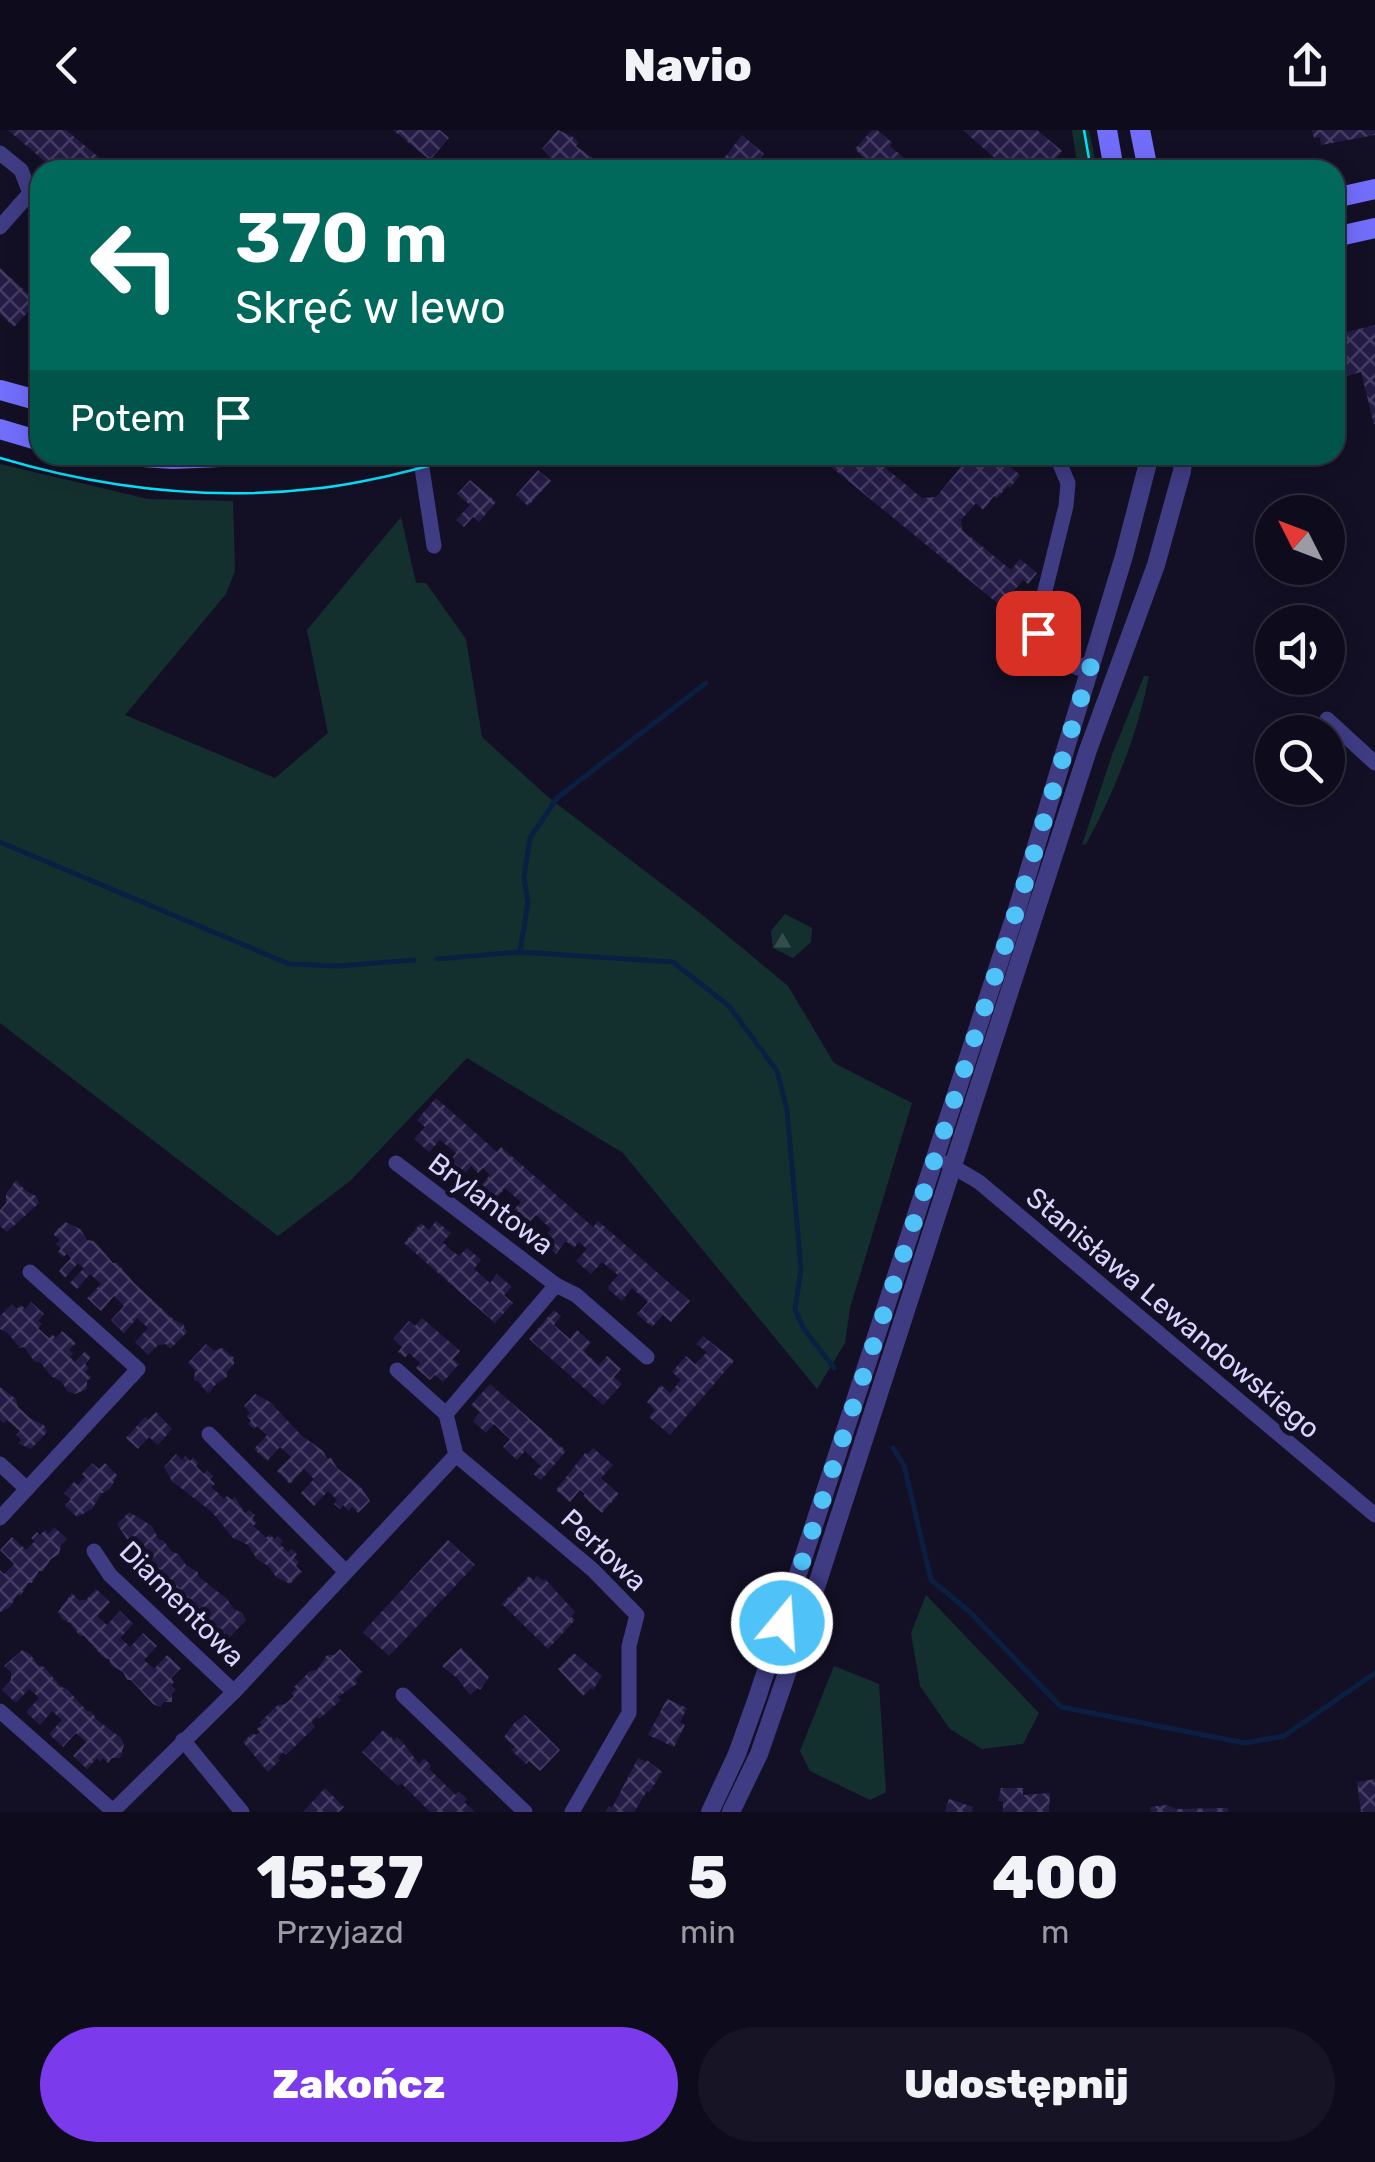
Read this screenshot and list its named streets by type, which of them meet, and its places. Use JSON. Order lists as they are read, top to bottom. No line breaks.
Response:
{"streets":{"street":["Brylantowa","Stanisława Lewandowskiego","Perłowa","Diamentowa"]},"crossings":[["Perłowa","Diamentowa"]],"north":"top left","page":{"header":"Navio","turn":["370 m","Skręć w lewo"],"then":"Potem","eta":["15:37","Przyjazd","5","min","400","m"],"buttons":["Zakończ","Udostępnij"]}}
